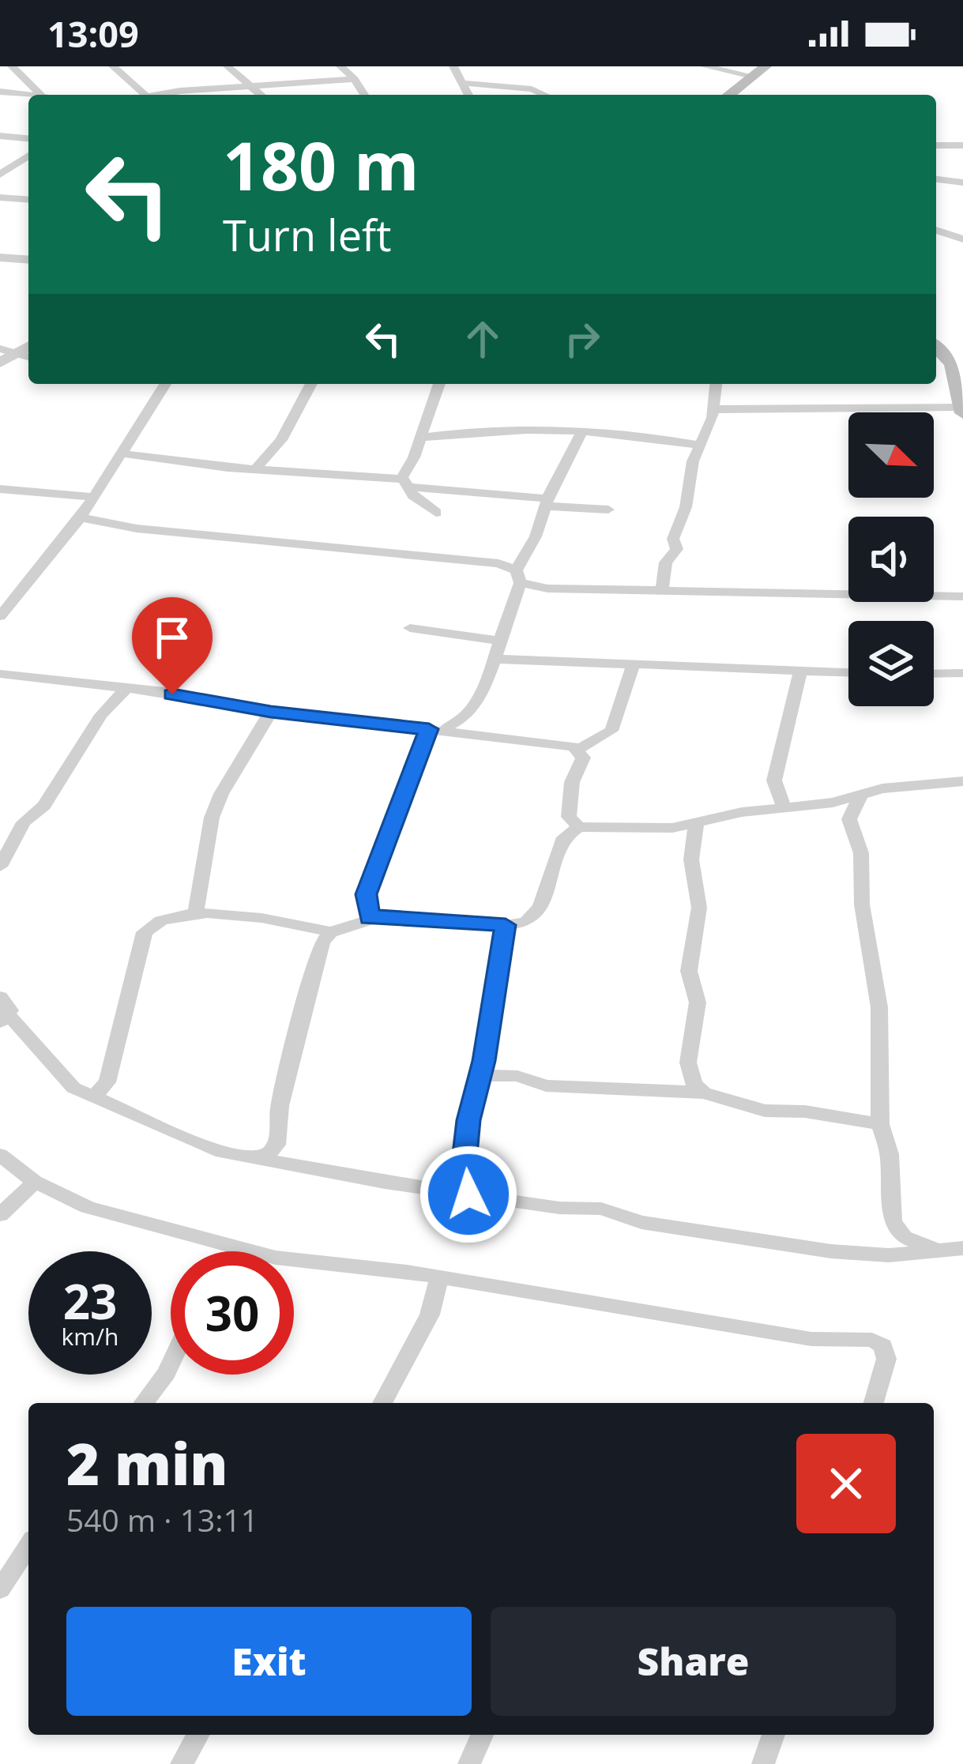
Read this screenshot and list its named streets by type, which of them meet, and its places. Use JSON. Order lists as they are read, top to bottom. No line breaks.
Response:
{"north":"bottom right","page":{"status":"13:09","turn":["180 m","Turn left"],"speed":"23 km/h","limit":"30","heading":["2 min","540 m · 13:11"],"buttons":["Exit","Share"]}}
